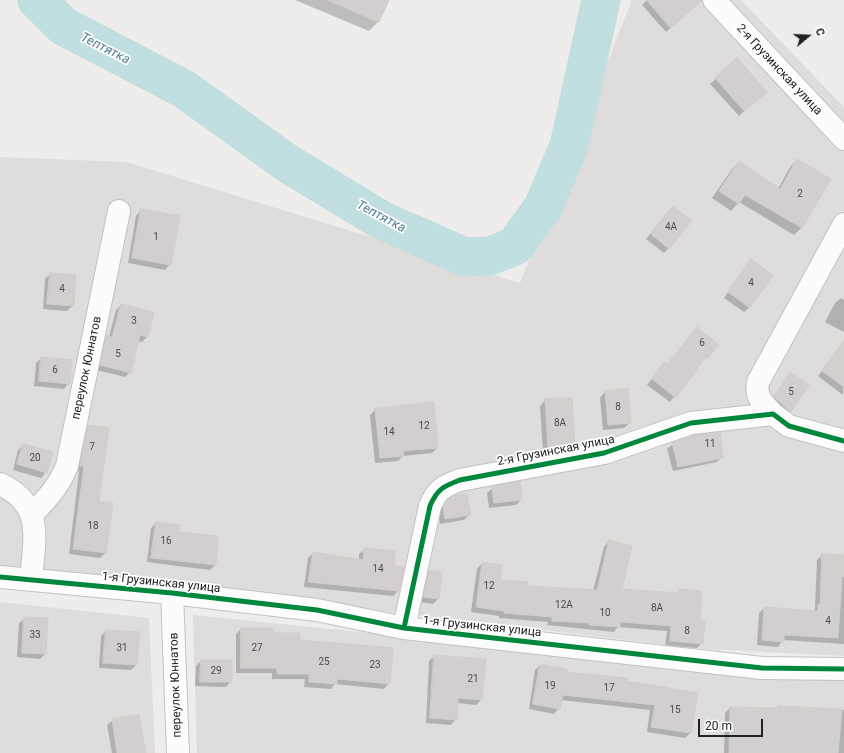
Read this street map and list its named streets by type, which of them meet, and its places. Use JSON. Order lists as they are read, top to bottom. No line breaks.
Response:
{"streets":{"street":["2-я Грузинская улица","переулок Юннатов","1-я Грузинская улица"]},"crossings":[["2-я Грузинская улица","1-я Грузинская улица"],["переулок Юннатов","1-я Грузинская улица"]],"water":["Тептятка"],"house_numbers":["2","4А","1","4","4","3","6","5","6","5","8","8А","12","14","11","7","20","18","16","14","12","12А","8А","10","4","8","33","31","27","25","23","29","21","19","17","15"],"scale_bar":"20 m","north":"right"}
